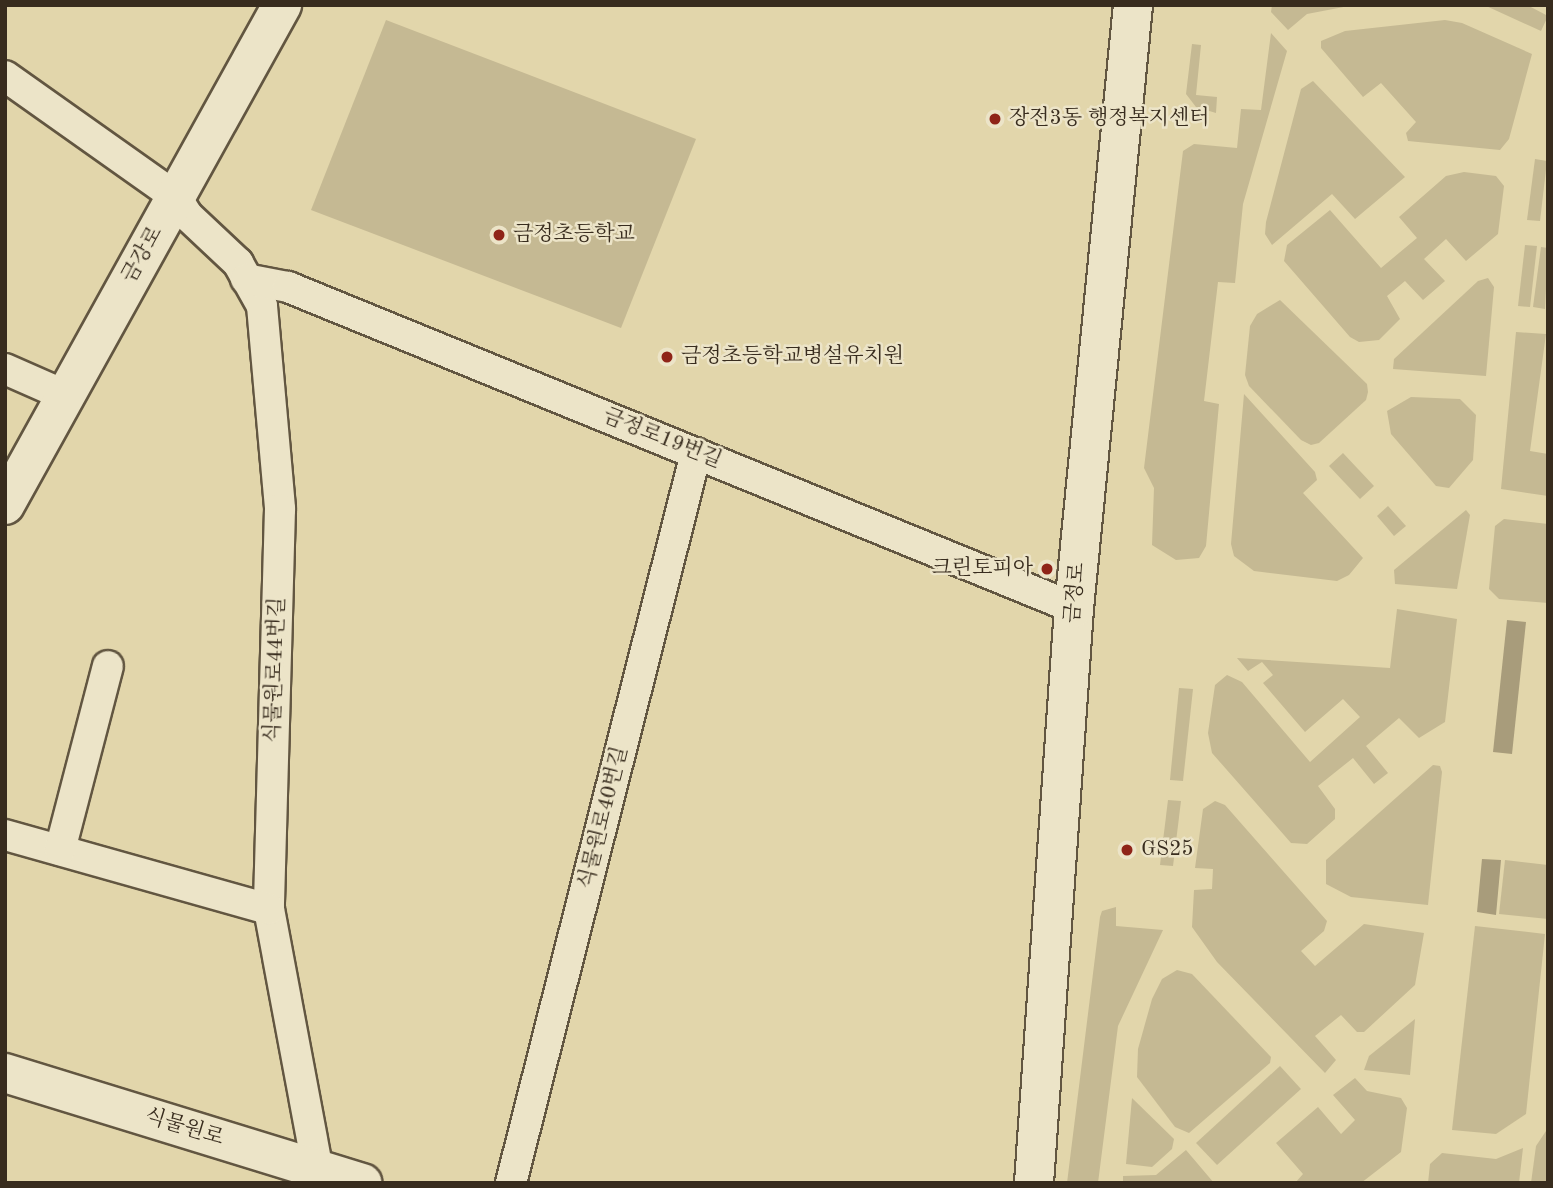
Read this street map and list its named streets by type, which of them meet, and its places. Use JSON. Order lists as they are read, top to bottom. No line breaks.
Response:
{"streets":{"main road":["금강로","금정로","식물원로"],"street":["금정로19번길","식물원로44번길","식물원로40번길"]},"crossings":[["금강로","식물원로44번길"],["금정로19번길","금정로"],["금정로19번길","식물원로44번길"],["금정로19번길","식물원로40번길"],["식물원로44번길","식물원로"]],"places":["장전3동 행정복지센터","금정초등학교","금정초등학교병설유치원","크린토피아","GS25"]}
